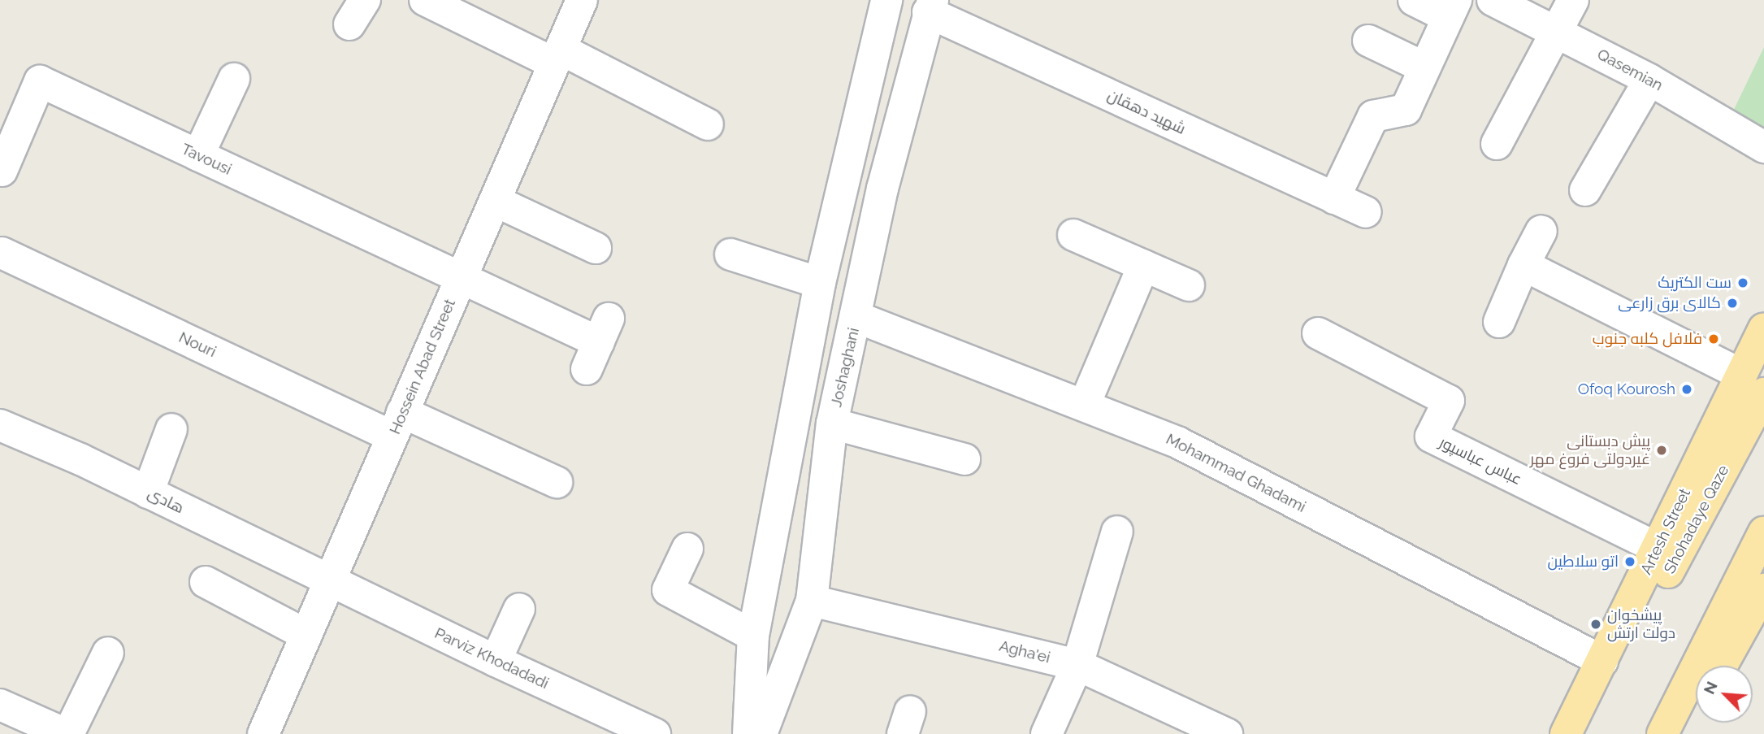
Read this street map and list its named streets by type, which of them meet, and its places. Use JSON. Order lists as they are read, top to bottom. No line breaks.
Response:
{"streets":{"main road":["Shohadaye Qaze","Artesh Street"],"street":["Qasemian","شهید دهقان","Tavousi","Nouri","Hossein Abad Street","Joshaghani","عباس عباسپور","Mohammad Ghadami","هادی","Agha'ei","Parviz Khodadadi"]},"crossings":[["شهید دهقان","Joshaghani"],["Tavousi","Hossein Abad Street"],["Nouri","Hossein Abad Street"],["Hossein Abad Street","هادی"],["Hossein Abad Street","Parviz Khodadadi"],["Joshaghani","Mohammad Ghadami"],["Joshaghani","Agha'ei"],["عباس عباسپور","Artesh Street"],["Mohammad Ghadami","Artesh Street"],["هادی","Parviz Khodadadi"],["Shohadaye Qaze","Artesh Street"]],"places":["ست الکتریک","کالای برق زارعی","فلافل کلبه جنوب","Ofoq Kourosh","پیش دبستانی غیردولتی فروغ مهر","اتو سلاطین","پیشخوان دولت ارتش"],"north":"top left"}
